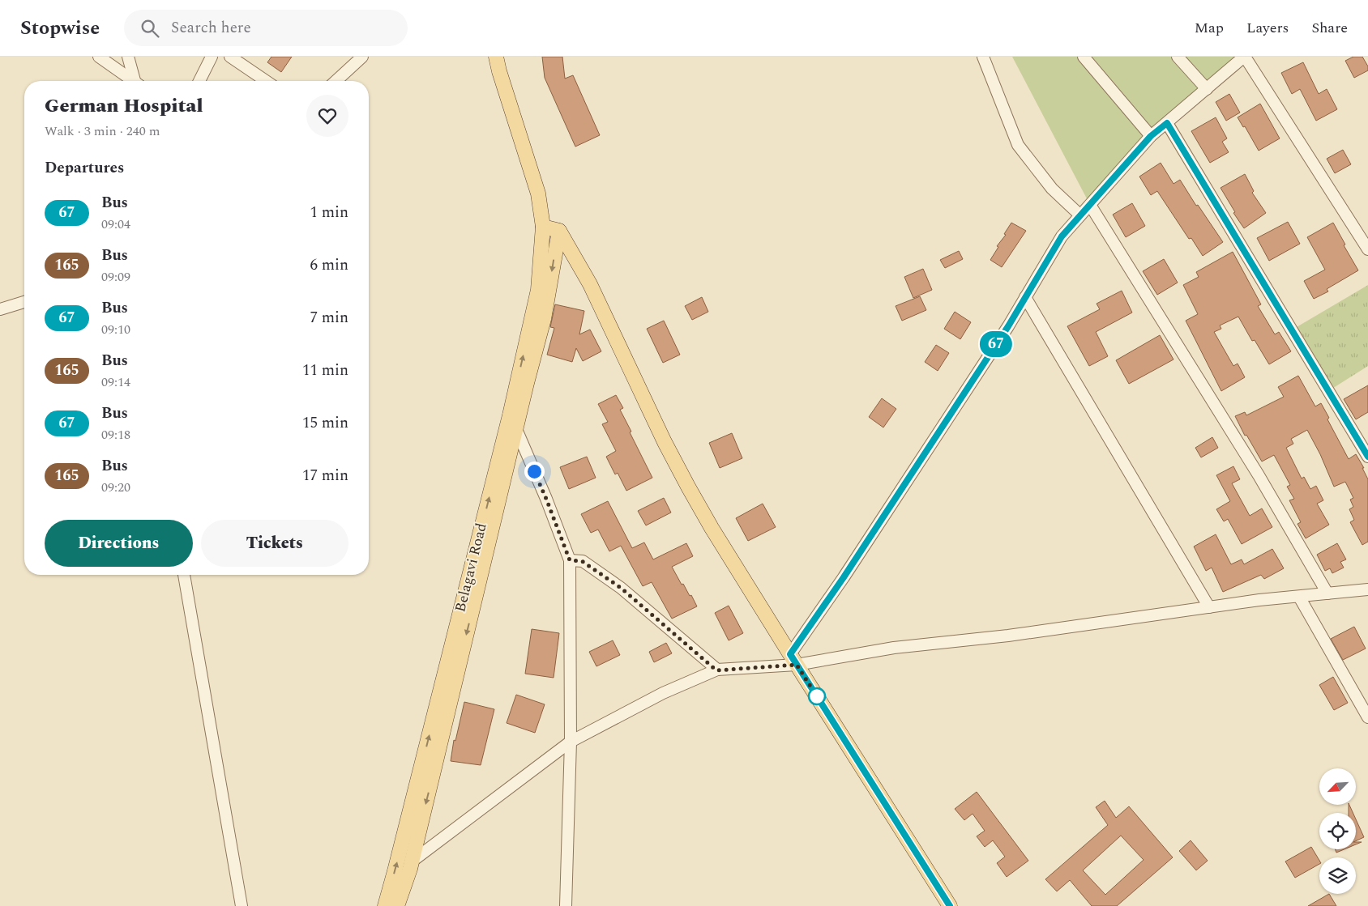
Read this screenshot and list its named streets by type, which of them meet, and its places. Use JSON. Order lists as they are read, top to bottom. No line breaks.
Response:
{"streets":{"main road":["Belagavi Road"]},"lines":["bus line 67"],"north":"bottom left","page":{"header":"Stopwise","search":"Search here","nav":["Map","Layers","Share"],"on_map":"67","heading":[["German Hospital","Walk · 3 min · 240 m"],"Departures"],"list":[{"mark":"67","name":"Bus","note":"09:04","value":"1 min"},{"mark":"165","name":"Bus","note":"09:09","value":"6 min"},{"mark":"67","name":"Bus","note":"09:10","value":"7 min"},{"mark":"165","name":"Bus","note":"09:14","value":"11 min"},{"mark":"67","name":"Bus","note":"09:18","value":"15 min"},{"mark":"165","name":"Bus","note":"09:20","value":"17 min"}],"buttons":["Directions","Tickets"]}}
